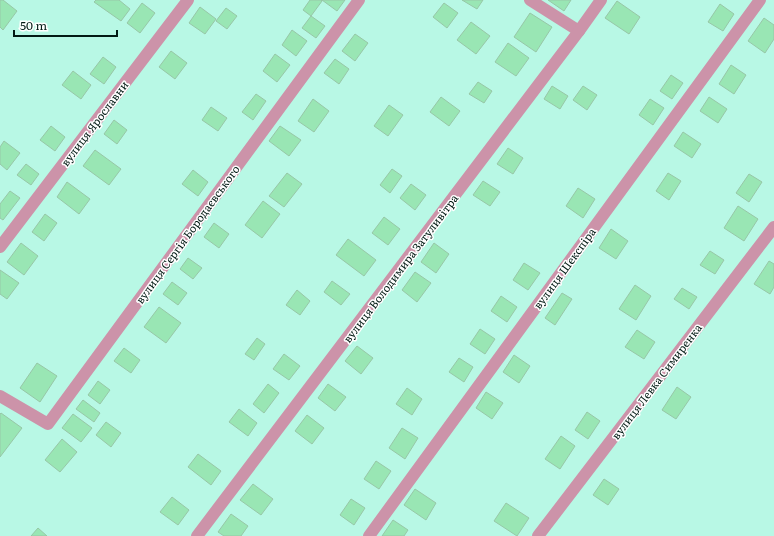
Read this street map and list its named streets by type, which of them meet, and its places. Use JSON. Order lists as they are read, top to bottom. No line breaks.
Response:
{"streets":{"street":["вулиця Ярославни","вулиця Сергія Бородаєвського","вулиця Володимира Затуливітра","вулиця Шекспіра","вулиця Левка Симиренка"]},"scale_bar":"50 m"}
